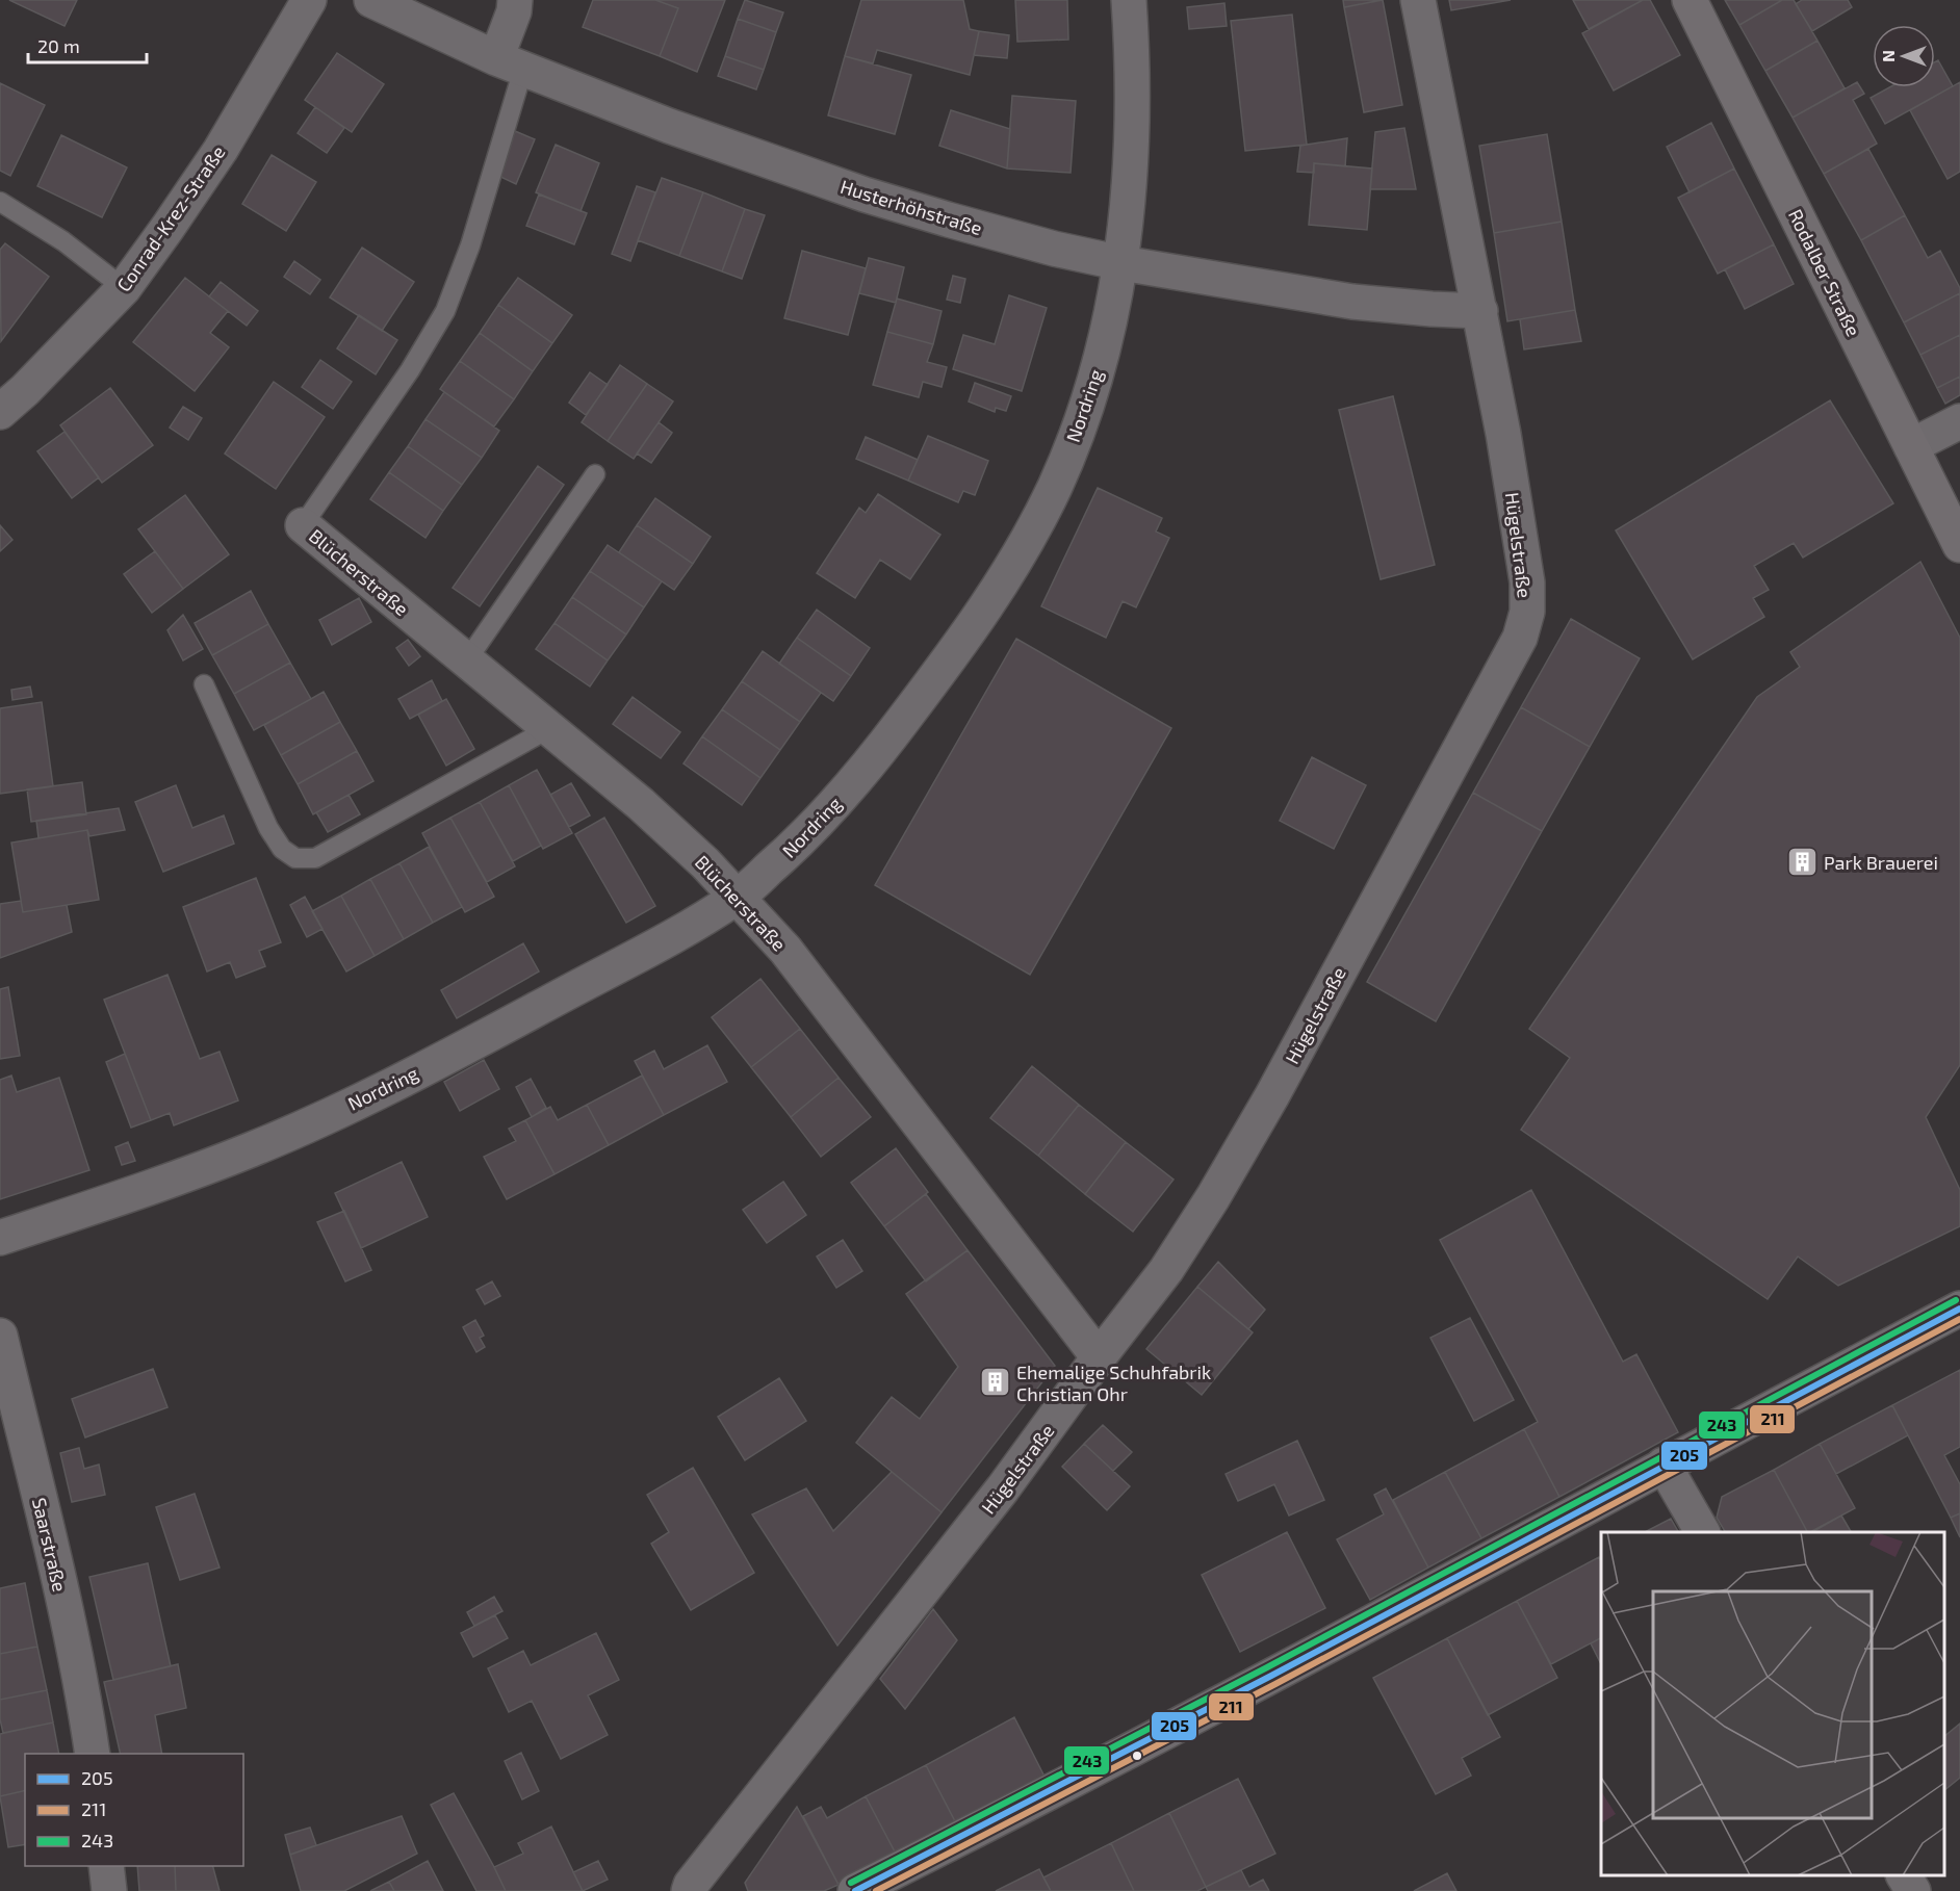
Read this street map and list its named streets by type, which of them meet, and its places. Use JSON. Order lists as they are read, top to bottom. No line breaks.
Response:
{"streets":{"main road":["Rodalber Straße"],"street":["Husterhöhstraße","Conrad-Krez-Straße","Nordring","Hügelstraße","Blücherstraße","Saarstraße"]},"crossings":[["Husterhöhstraße","Nordring"],["Husterhöhstraße","Hügelstraße"],["Nordring","Blücherstraße"],["Hügelstraße","Blücherstraße"]],"places":{"building":["Park Brauerei","Ehemalige Schuhfabrik Christian Ohr"]},"lines":["transit line 243","transit line 205","transit line 211"],"legend":["205","211","243"],"scale_bar":"20 m","north":"left"}
